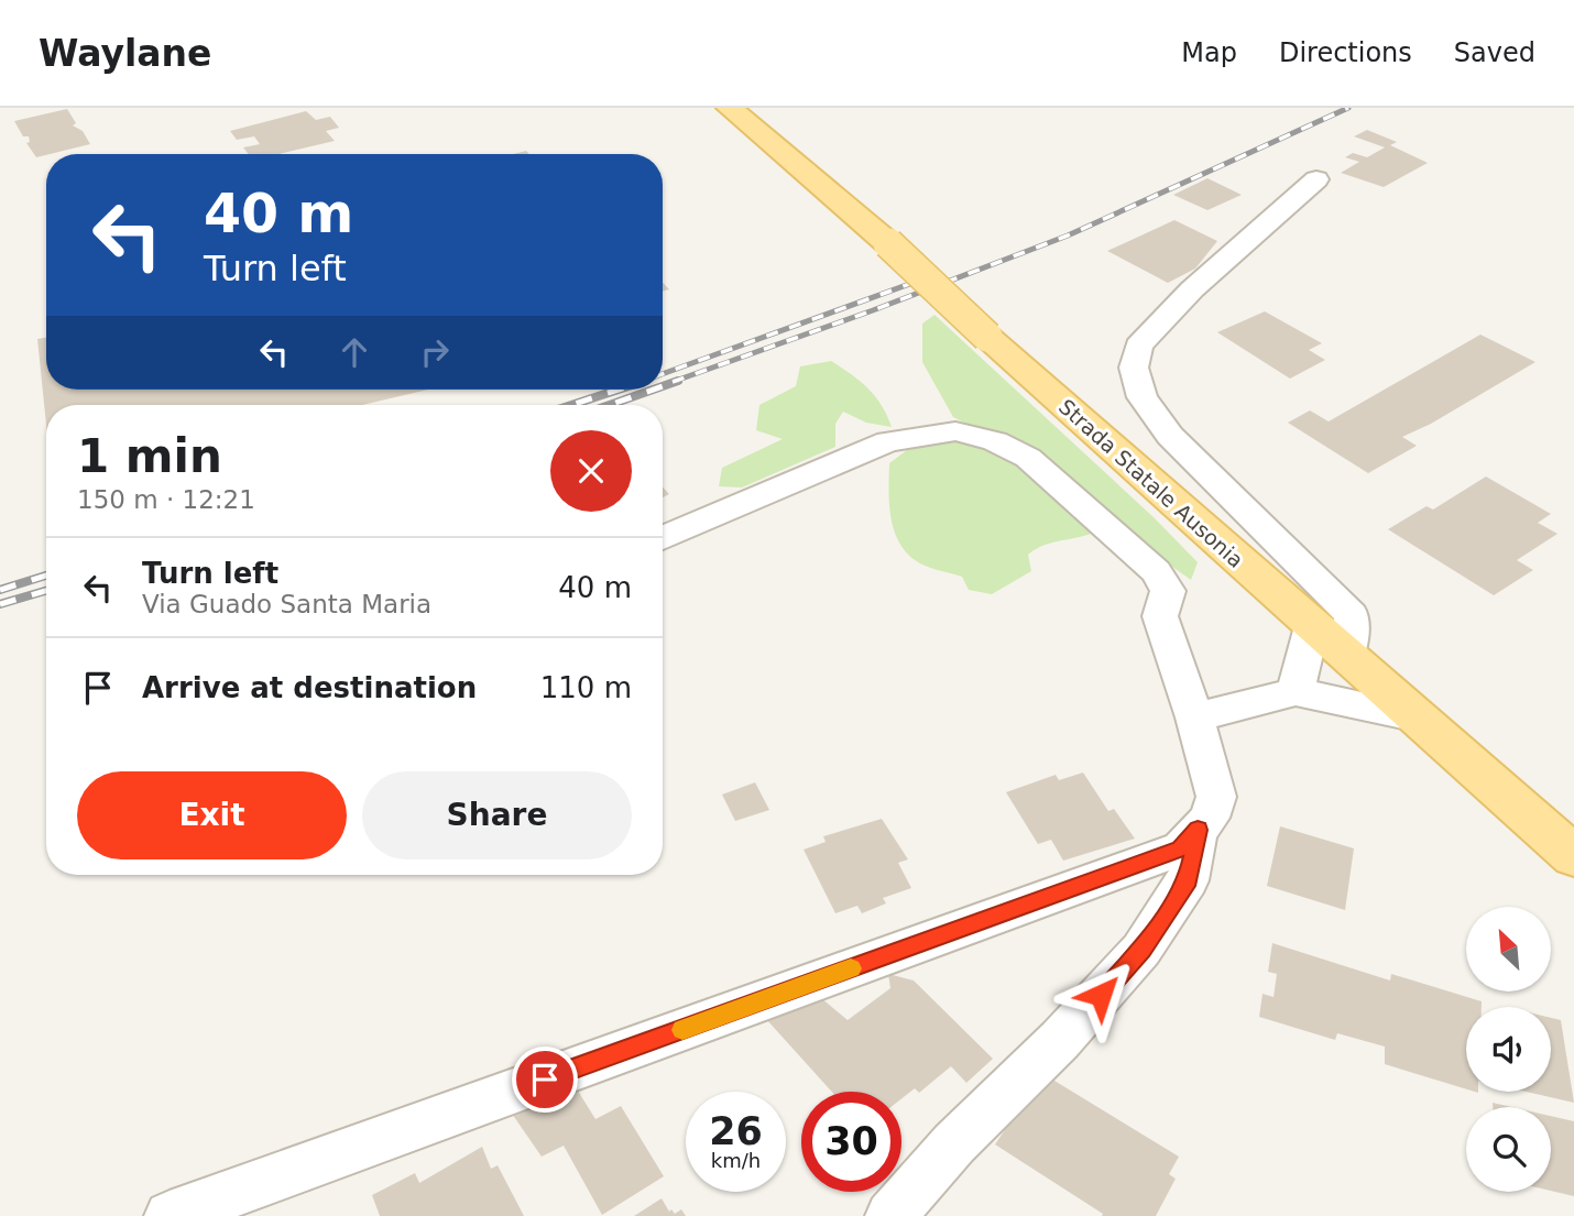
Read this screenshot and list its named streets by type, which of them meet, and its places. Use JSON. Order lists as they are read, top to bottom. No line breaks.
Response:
{"streets":{"main road":["Strada Statale Ausonia"]},"north":"top left","page":{"header":"Waylane","nav":["Map","Directions","Saved"],"turn":["40 m","Turn left"],"heading":["1 min","150 m · 12:21"],"list":[{"name":"Turn left","note":"Via Guado Santa Maria","value":"40 m"},{"name":"Arrive at destination","value":"110 m"}],"buttons":["Exit","Share"],"speed":"26 km/h","limit":"30"}}
